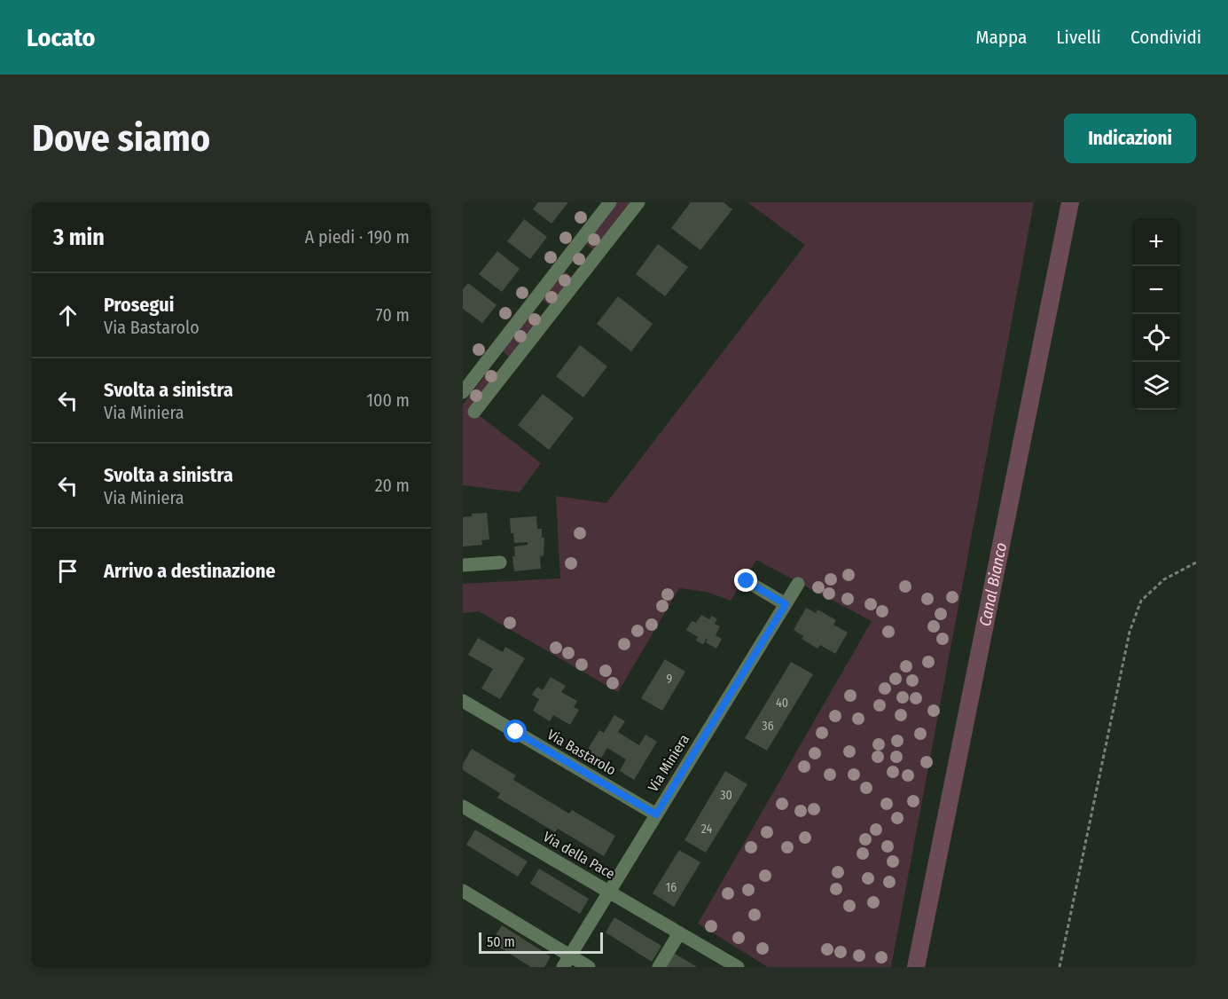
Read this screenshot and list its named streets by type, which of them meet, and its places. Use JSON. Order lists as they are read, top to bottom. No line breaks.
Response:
{"streets":{"street":["Via Bastarolo","Via Miniera","Via della Pace"]},"crossings":[["Via Bastarolo","Via Miniera"],["Via Miniera","Via della Pace"]],"water":["Canal Bianco"],"house_numbers":["9","40","36","30","24","16"],"scale_bar":"50 m","page":{"header":"Locato","nav":["Mappa","Livelli","Condividi"],"buttons":"Indicazioni","title":"Dove siamo","heading":["3 min","A piedi · 190 m"],"map_buttons":["+","−"],"list":[["Prosegui","Via Bastarolo","70 m"],["Svolta a sinistra","Via Miniera","100 m"],["Svolta a sinistra","Via Miniera","20 m"],"Arrivo a destinazione"],"scale":"50 m"}}
